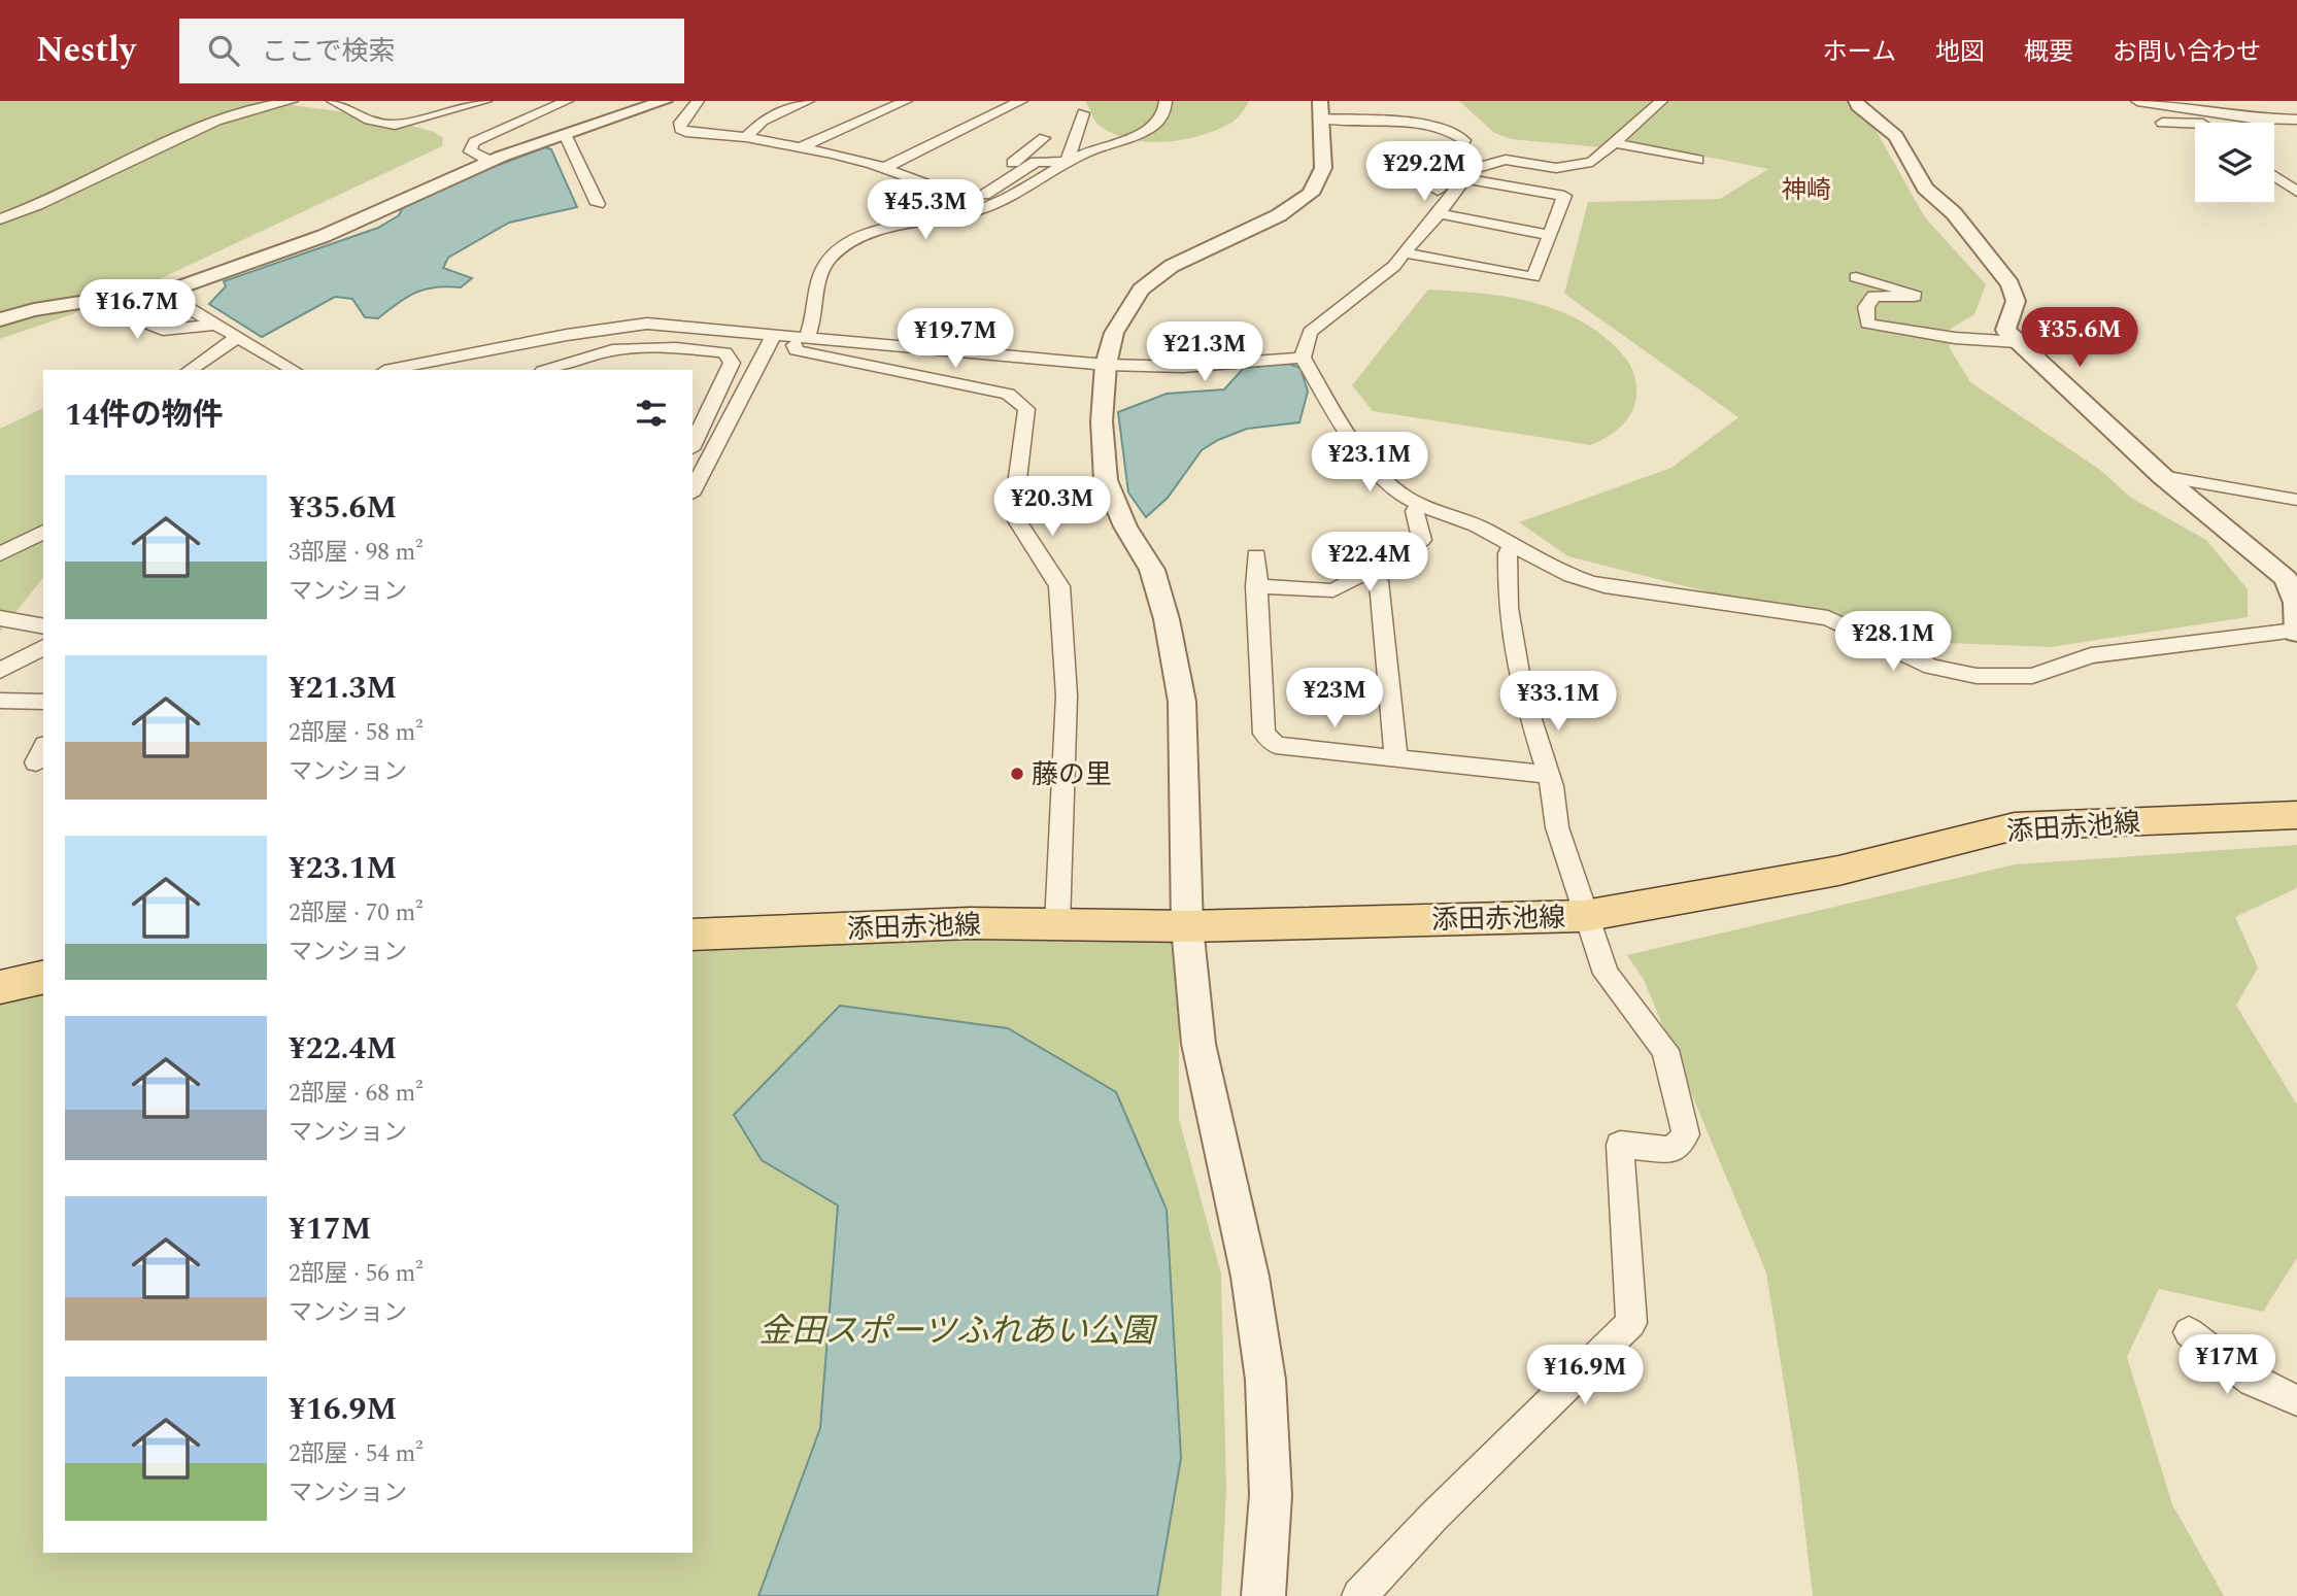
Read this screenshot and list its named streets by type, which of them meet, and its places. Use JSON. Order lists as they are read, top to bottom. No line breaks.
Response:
{"streets":{"main road":["添田赤池線"]},"districts":["神崎"],"parks":["金田スポーツふれあい公園"],"places":["藤の里"],"page":{"header":"Nestly","search":"ここで検索","nav":["ホーム","地図","概要","お問い合わせ"],"price":["¥29.2M","¥45.3M","¥16.7M","¥35.6M","¥19.7M","¥21.3M","¥23.1M","¥20.3M","¥22.4M","¥28.1M","¥23M","¥33.1M","¥17M","¥16.9M"],"heading":"14件の物件","list":[{"name":"¥35.6M","note":"3部屋 · 98 m² · マンション"},{"name":"¥21.3M","note":"2部屋 · 58 m² · マンション"},{"name":"¥23.1M","note":"2部屋 · 70 m² · マンション"},{"name":"¥22.4M","note":"2部屋 · 68 m² · マンション"},{"name":"¥17M","note":"2部屋 · 56 m² · マンション"},{"name":"¥16.9M","note":"2部屋 · 54 m² · マンション"}]}}
